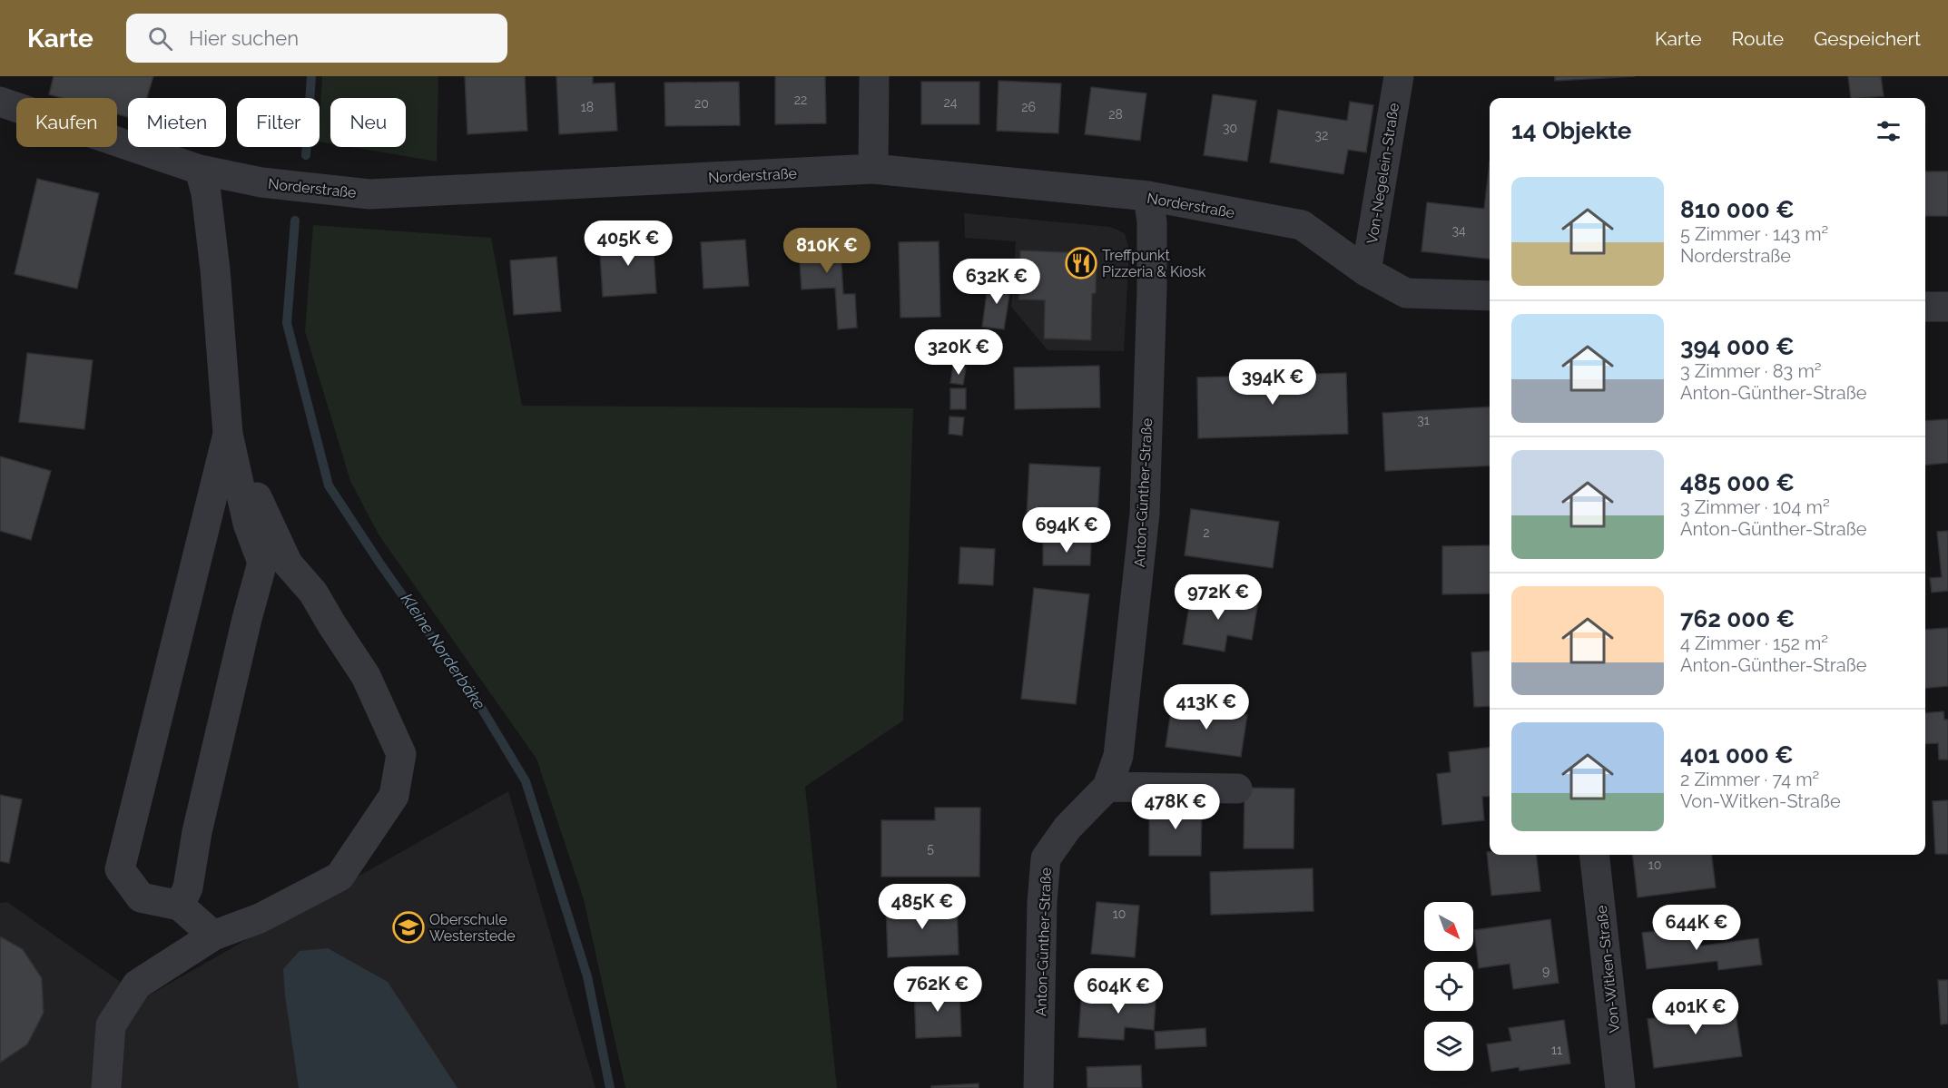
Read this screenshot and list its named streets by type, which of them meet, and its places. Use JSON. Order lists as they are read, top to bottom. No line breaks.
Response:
{"streets":{"street":["Von-Negelein-Straße","Norderstraße","Anton-Günther-Straße","Von-Witken-Straße"]},"crossings":[["Von-Negelein-Straße","Norderstraße"],["Norderstraße","Anton-Günther-Straße"]],"water":["Kleine Norderbäke"],"places":{"restaurant":["Treffpunkt Pizzeria & Kiosk"],"school or university":["Oberschule Westerstede"]},"house_numbers":["22","24","20","18","26","28","30","32","34","31","2","5","10","10","9","11"],"north":"bottom right","page":{"header":"Karte","search":"Hier suchen","nav":["Karte","Route","Gespeichert"],"chip":["Kaufen","Mieten","Filter","Neu"],"heading":"14 Objekte","list":[{"name":"810 000 €","note":"5 Zimmer · 143 m² · Norderstraße"},{"name":"394 000 €","note":"3 Zimmer · 83 m² · Anton-Günther-Straße"},{"name":"485 000 €","note":"3 Zimmer · 104 m² · Anton-Günther-Straße"},{"name":"762 000 €","note":"4 Zimmer · 152 m² · Anton-Günther-Straße"},{"name":"401 000 €","note":"2 Zimmer · 74 m² · Von-Witken-Straße"}],"price":["405K €","810K €","632K €","320K €","394K €","694K €","972K €","413K €","478K €","485K €","644K €","762K €","604K €","401K €"]}}
